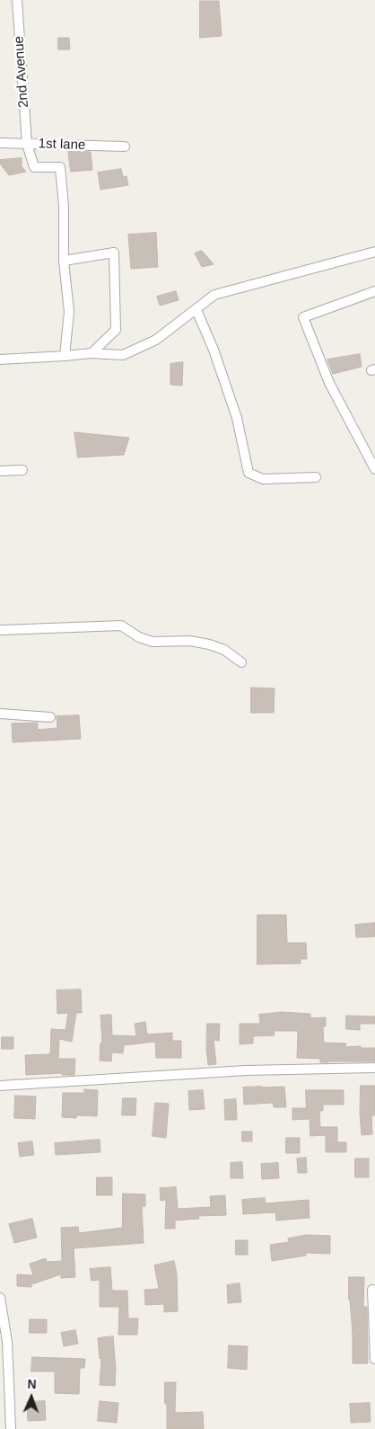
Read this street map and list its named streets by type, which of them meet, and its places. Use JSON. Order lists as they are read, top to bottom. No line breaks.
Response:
{"streets":{"street":["2nd Avenue","1st lane"]},"crossings":[["2nd Avenue","1st lane"]],"north":"top"}
